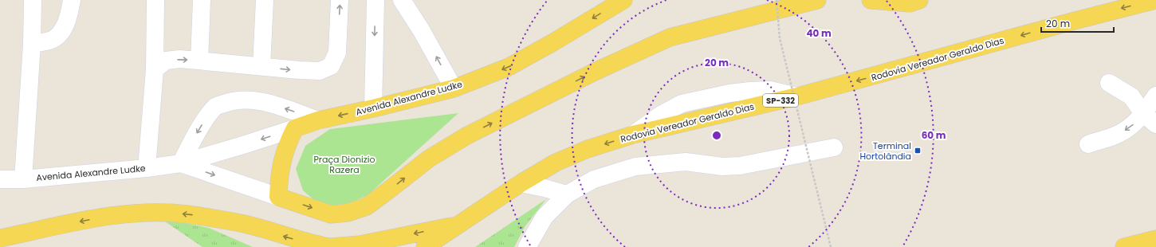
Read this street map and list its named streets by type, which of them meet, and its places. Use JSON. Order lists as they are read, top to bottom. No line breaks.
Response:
{"streets":{"main road":["Rodovia Vereador Geraldo Dias","Avenida Alexandre Ludke","SP-332"]},"parks":["Praça Dionizio Razera"],"places":{"transit":["Terminal Hortolândia"]},"scale_bar":"20 m","rings":["40 m","20 m","60 m"]}
